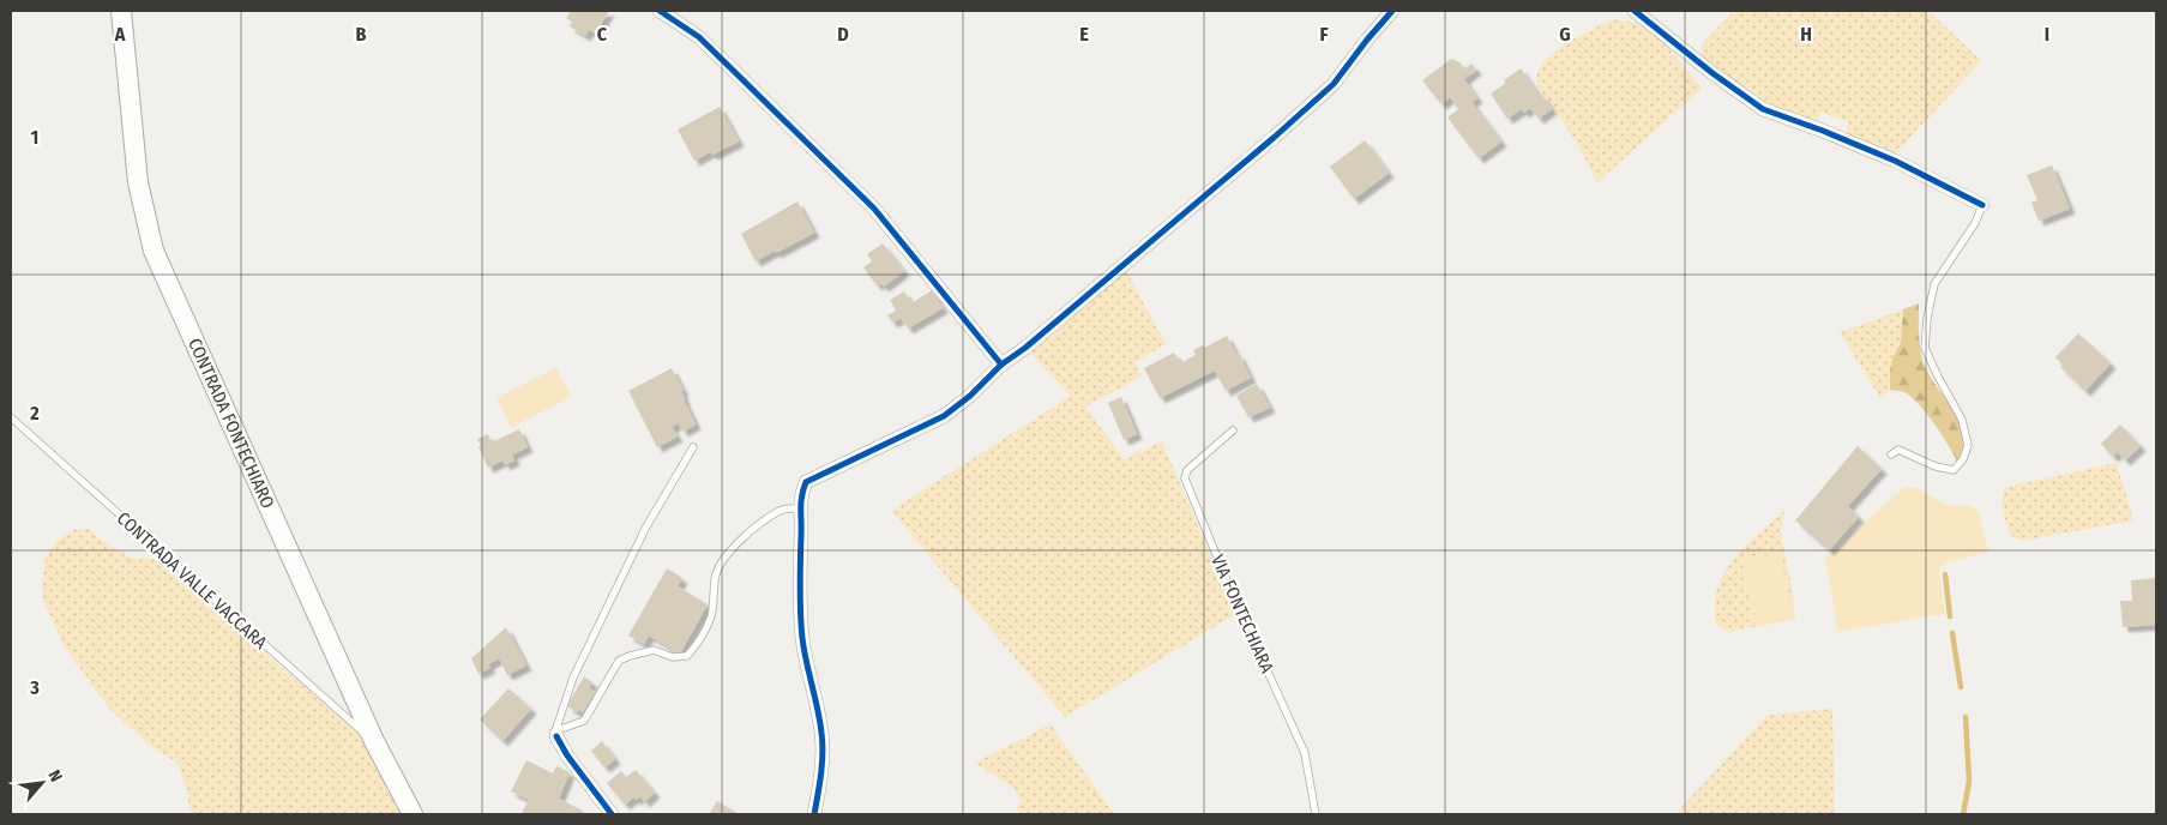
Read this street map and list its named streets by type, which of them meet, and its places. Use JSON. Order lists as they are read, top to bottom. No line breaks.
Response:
{"streets":{"main road":["CONTRADA FONTECHIARO"],"lane":["CONTRADA VALLE VACCARA","VIA FONTECHIARA"]},"crossings":[["CONTRADA FONTECHIARO","CONTRADA VALLE VACCARA"]],"north":"top right","grid":{"columns":["A","B","C","D","E","F","G","H","I"],"rows":["1","2","3"]}}
